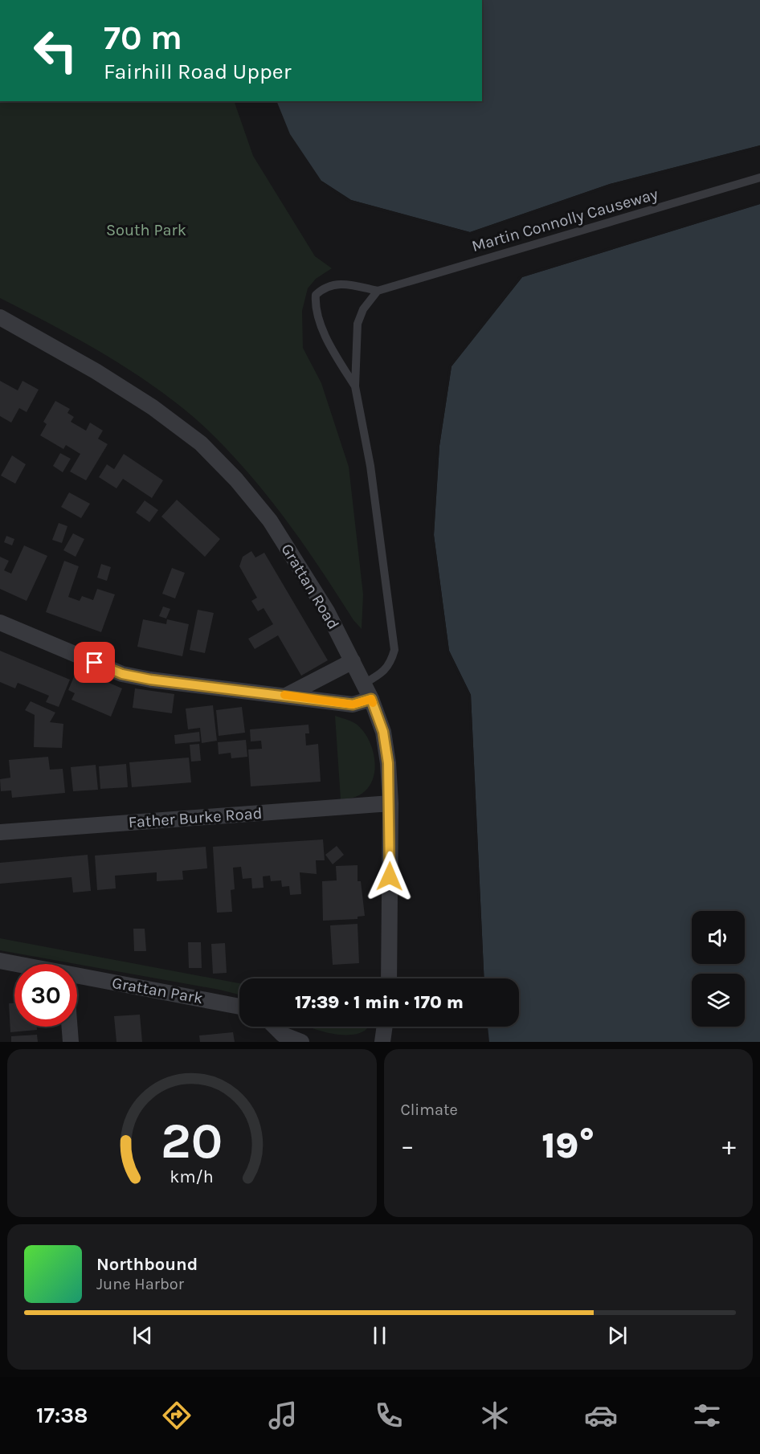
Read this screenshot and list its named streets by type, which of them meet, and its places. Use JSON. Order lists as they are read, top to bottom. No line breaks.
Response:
{"streets":{"street":["Grattan Road","Father Burke Road","Grattan Park"],"lane":["Martin Connolly Causeway"]},"crossings":[["Martin Connolly Causeway","Grattan Road"],["Grattan Road","Father Burke Road"]],"parks":["South Park"],"page":{"turn":["70 m","Fairhill Road Upper"],"limit":"30","trip":"17:39 · 1 min · 170 m","tile":"Climate","heat":["−","19°","+"],"song":["Northbound","June Harbor"],"tabs":"17:38","gauge":["20","km/h"]}}
